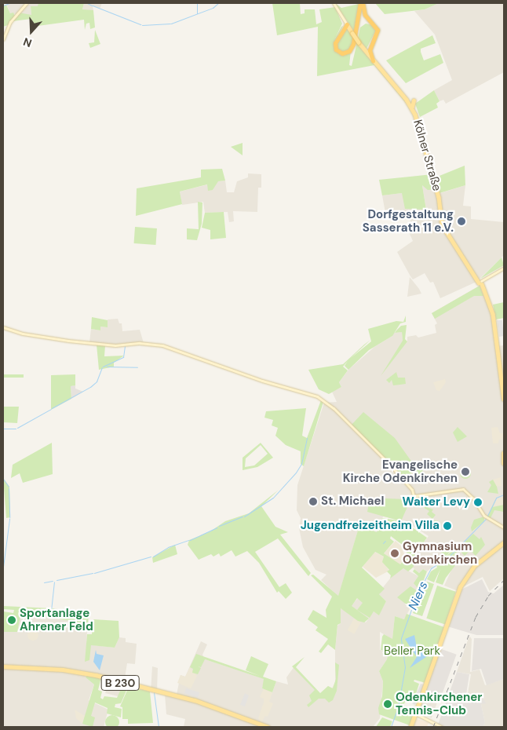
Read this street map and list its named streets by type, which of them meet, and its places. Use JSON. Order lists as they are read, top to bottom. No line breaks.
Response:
{"streets":{"main road":["Kölner Straße","B 230"]},"water":["Niers"],"parks":["Beller Park"],"places":["Dorfgestaltung Sasserath 11 e.V.","Evangelische Kirche Odenkirchen","St. Michael","Walter Levy","Jugendfreizeitheim Villa","Gymnasium Odenkirchen","Sportanlage Ahrener Feld","Odenkirchener Tennis-Club"],"north":"bottom"}
